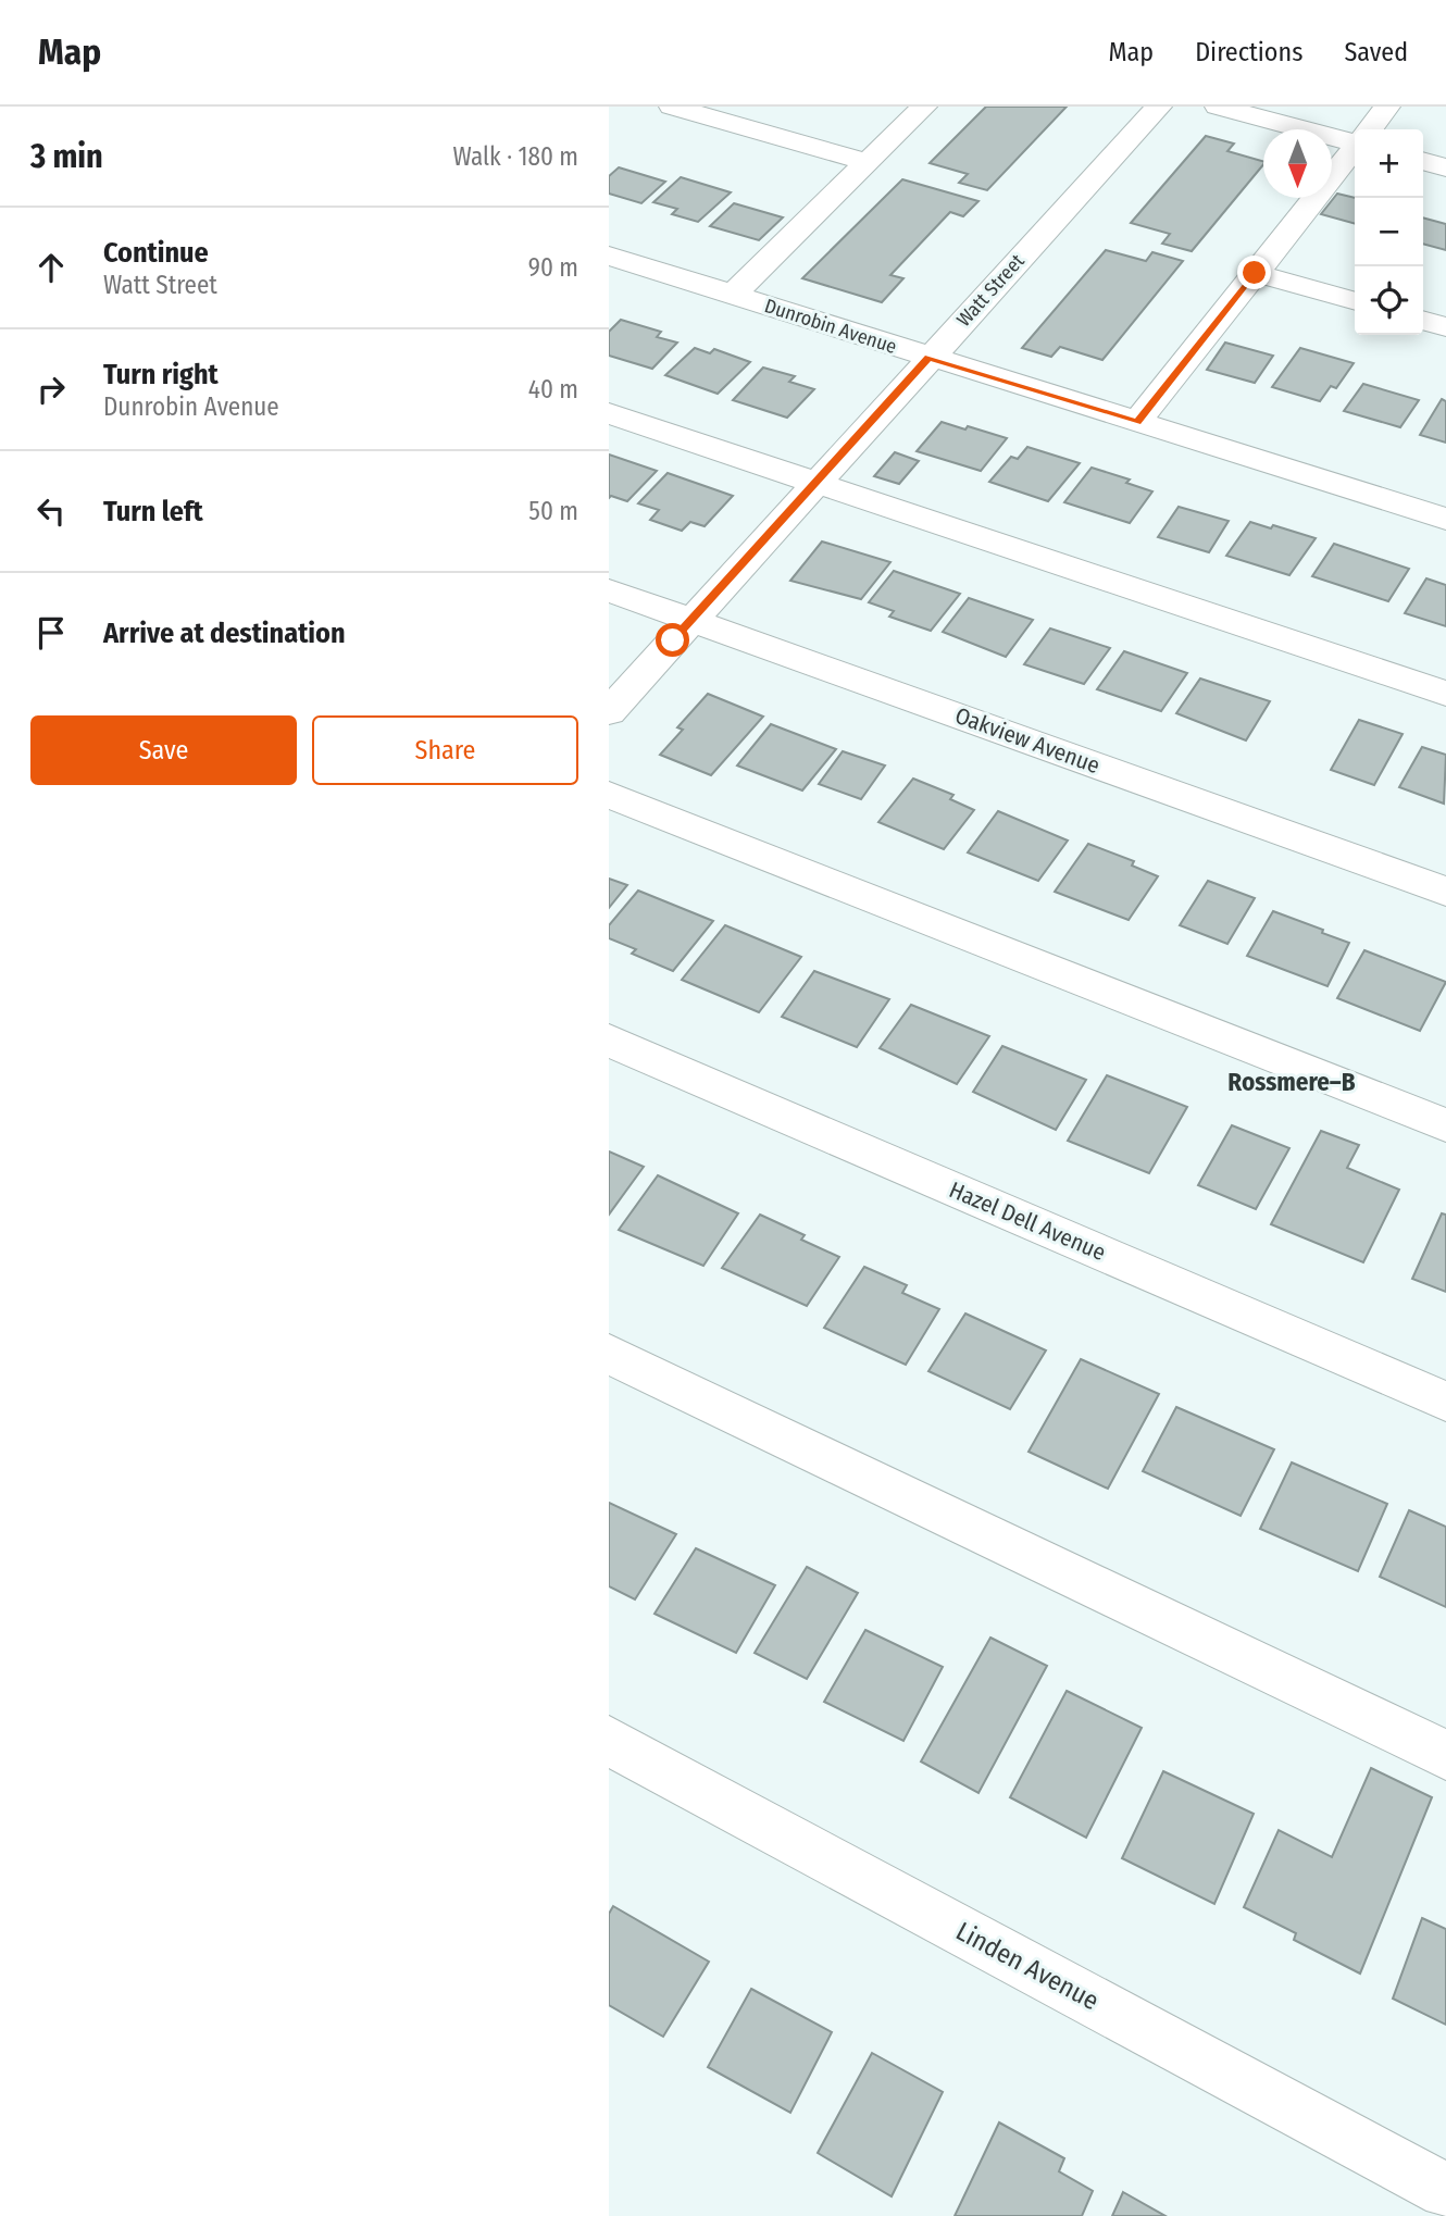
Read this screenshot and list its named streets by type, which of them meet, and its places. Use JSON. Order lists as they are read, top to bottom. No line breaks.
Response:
{"streets":{"street":["Watt Street","Dunrobin Avenue","Oakview Avenue","Hazel Dell Avenue","Linden Avenue"]},"crossings":[["Watt Street","Dunrobin Avenue"],["Watt Street","Oakview Avenue"]],"districts":["Rossmere–B"],"north":"bottom","page":{"header":"Map","nav":["Map","Directions","Saved"],"heading":["3 min","Walk · 180 m"],"map_buttons":["+","−"],"list":[["Continue","Watt Street","90 m"],["Turn right","Dunrobin Avenue","40 m"],["Turn left","50 m"],"Arrive at destination"],"buttons":["Save","Share"]}}
